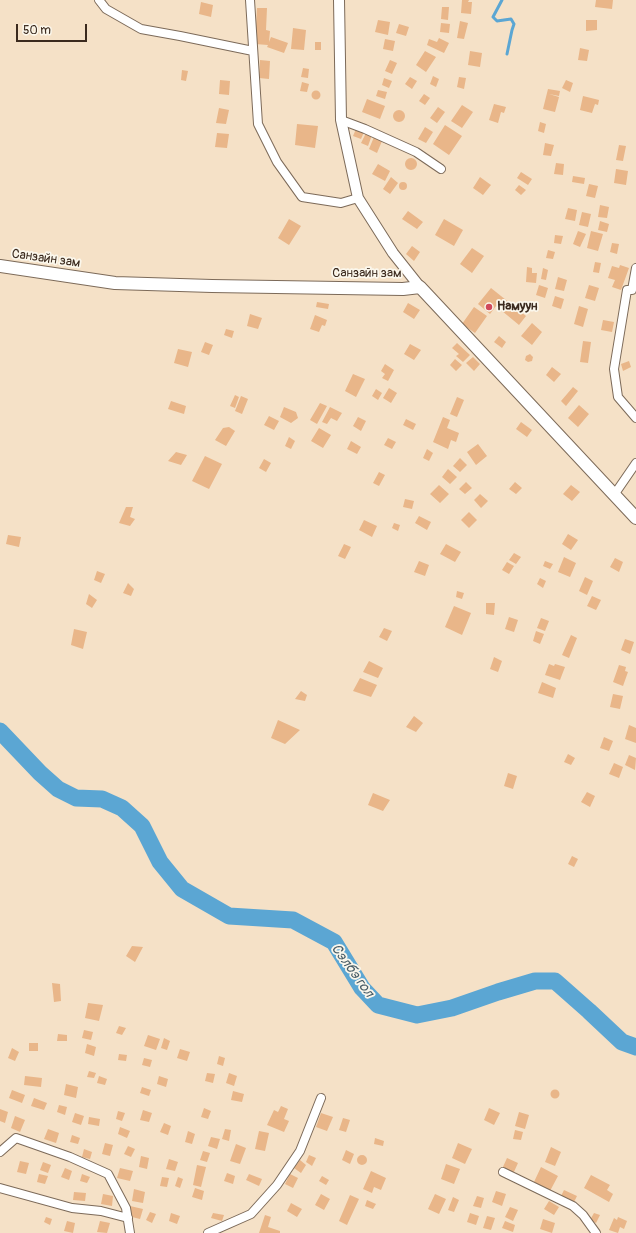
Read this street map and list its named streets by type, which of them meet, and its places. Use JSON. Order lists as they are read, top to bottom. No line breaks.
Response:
{"streets":{"main road":["Санзайн зам"]},"water":["Сэлбэ гол"],"places":["Намуун"],"scale_bar":"50 m"}
